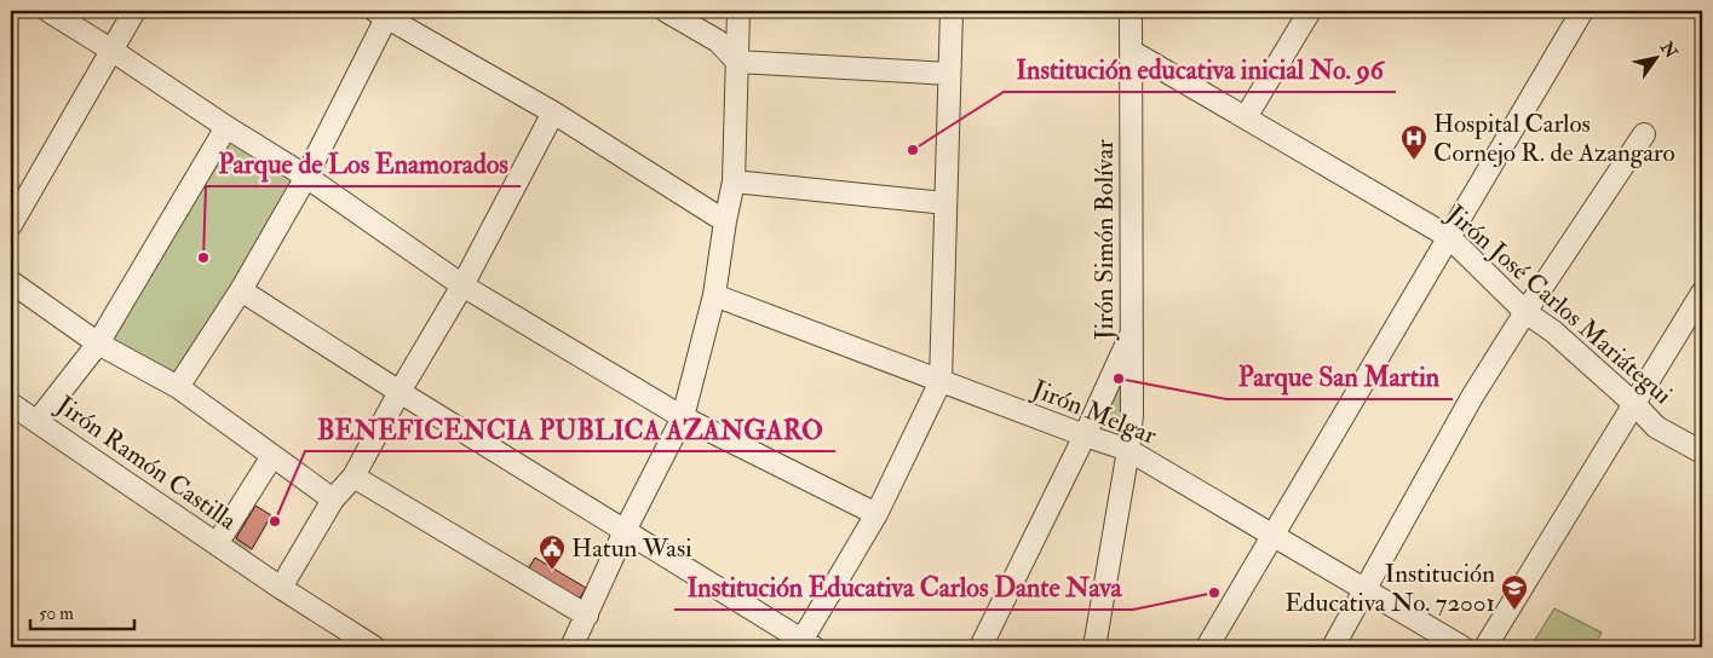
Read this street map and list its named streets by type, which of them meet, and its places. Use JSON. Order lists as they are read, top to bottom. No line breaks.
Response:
{"streets":{"street":["Jirón Simón Bolívar","Jirón José Carlos Mariátegui","Jirón Melgar","Jirón Ramón Castilla"]},"crossings":[["Jirón Simón Bolívar","Jirón José Carlos Mariátegui"],["Jirón Simón Bolívar","Jirón Melgar"]],"places":{"other":["Institución educativa inicial No. 96","Parque de Los Enamorados","Parque San Martin","BENEFICENCIA PUBLICA AZANGARO","Institución Educativa Carlos Dante Nava"],"hospital":["Hospital Carlos Cornejo R. de Azangaro"],"public building":["Hatun Wasi"],"school or university":["Institución Educativa No. 72001"]},"scale_bar":"50 m","north":"top right"}
